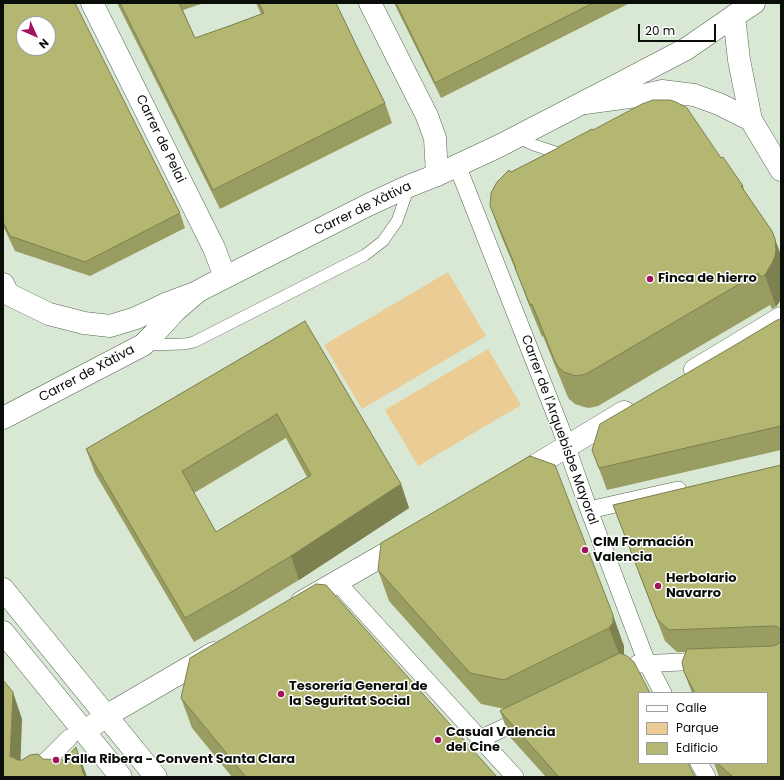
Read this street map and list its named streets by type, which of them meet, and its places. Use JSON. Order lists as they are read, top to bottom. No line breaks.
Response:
{"streets":{"street":["Carrer de Pelai","Carrer de Xàtiva","Carrer de l'Arquebisbe Mayoral"]},"crossings":[["Carrer de Pelai","Carrer de Xàtiva"],["Carrer de Xàtiva","Carrer de l'Arquebisbe Mayoral"]],"places":["Finca de hierro","CIM Formación Valencia","Herbolario Navarro","Tesorería General de la Seguritat Social","Casual Valencia del Cine","Falla Ribera - Convent Santa Clara"],"legend":["Calle","Parque","Edificio"],"scale_bar":"20 m","north":"bottom right"}
